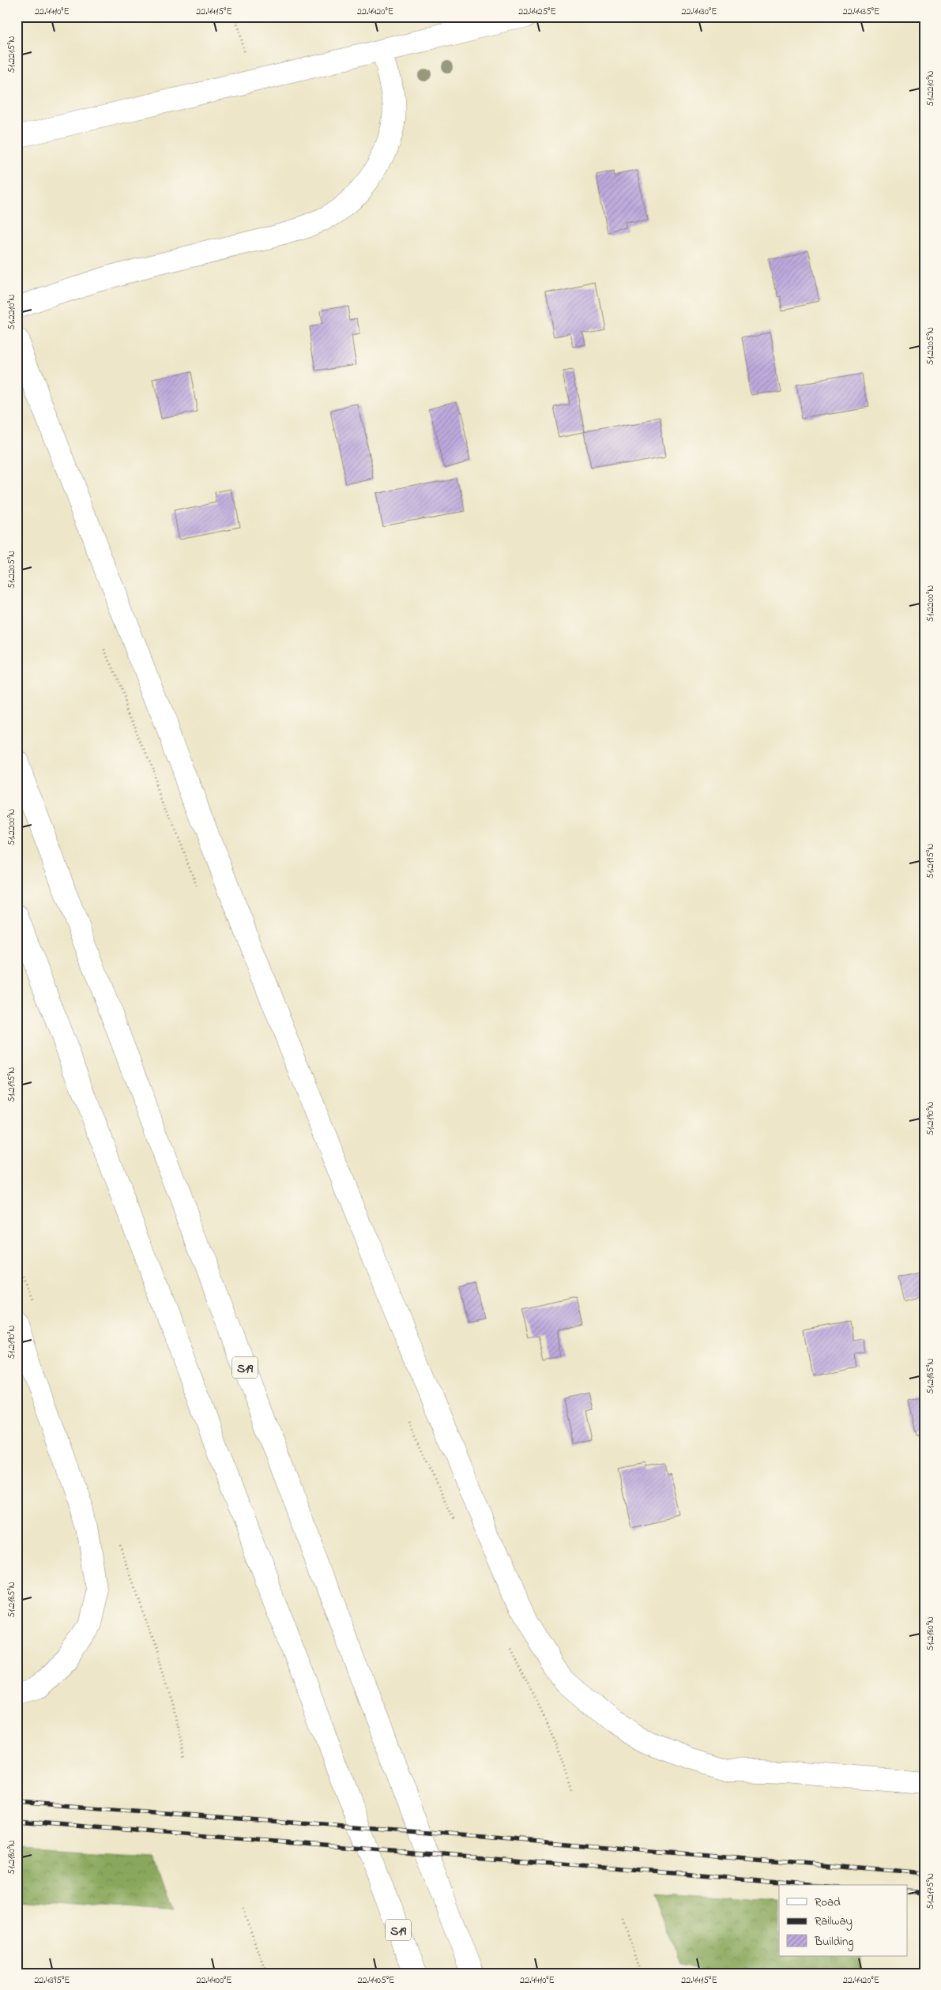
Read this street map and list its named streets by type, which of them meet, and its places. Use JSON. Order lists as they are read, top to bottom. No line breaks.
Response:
{"streets":{"main road":["S19"]},"legend":["Road","Railway","Building"],"coordinates":["22.4410°E","22.4415°E","22.4420°E","22.4425°E","22.4430°E","22.4435°E","51.2215°N","51.2210°N","51.2205°N","51.2200°N","51.2195°N","51.2190°N","51.2185°N","51.2180°N","51.2175°N","22.4395°E","22.4400°E","22.4405°E"]}
